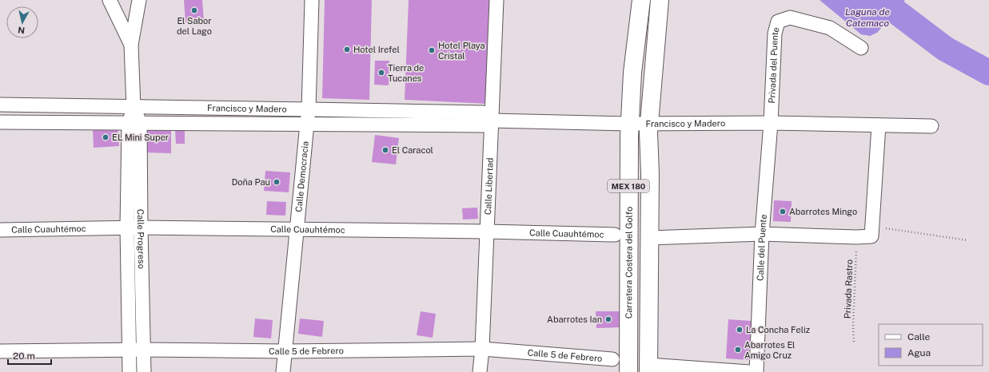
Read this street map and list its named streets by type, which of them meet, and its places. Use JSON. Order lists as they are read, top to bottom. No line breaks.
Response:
{"streets":{"main road":["MEX 180","Carretera Costera del Golfo"],"street":["Privada del Puente","Francisco y Madero","Calle Democracia","Calle Libertad","Calle Cuauhtémoc","Calle Progreso","Calle del Puente","Calle 5 de Febrero"],"path":["Privada Rastro"]},"crossings":[["Privada del Puente","Francisco y Madero"],["Privada del Puente","Calle del Puente"],["Francisco y Madero","Calle Democracia"],["Francisco y Madero","Calle Libertad"],["Francisco y Madero","MEX 180"],["Francisco y Madero","Calle Progreso"],["Francisco y Madero","Calle del Puente"],["Francisco y Madero","Carretera Costera del Golfo"],["Calle Democracia","Calle Cuauhtémoc"],["Calle Democracia","Calle 5 de Febrero"],["Calle Libertad","Calle Cuauhtémoc"],["Calle Libertad","Calle 5 de Febrero"],["Calle Cuauhtémoc","Calle Progreso"],["Calle Progreso","Calle 5 de Febrero"]],"water":["Laguna de Catemaco"],"places":["El Sabor del Lago","Hotel Irefel","Hotel Playa Cristal","Tierra de Tucanes","EL Mini Super","El Caracol","Doña Pau","Abarrotes Mingo","Abarrotes Ian","La Concha Feliz","Abarrotes El Amigo Cruz"],"legend":["Calle","Agua"],"scale_bar":"20 m","north":"bottom"}
